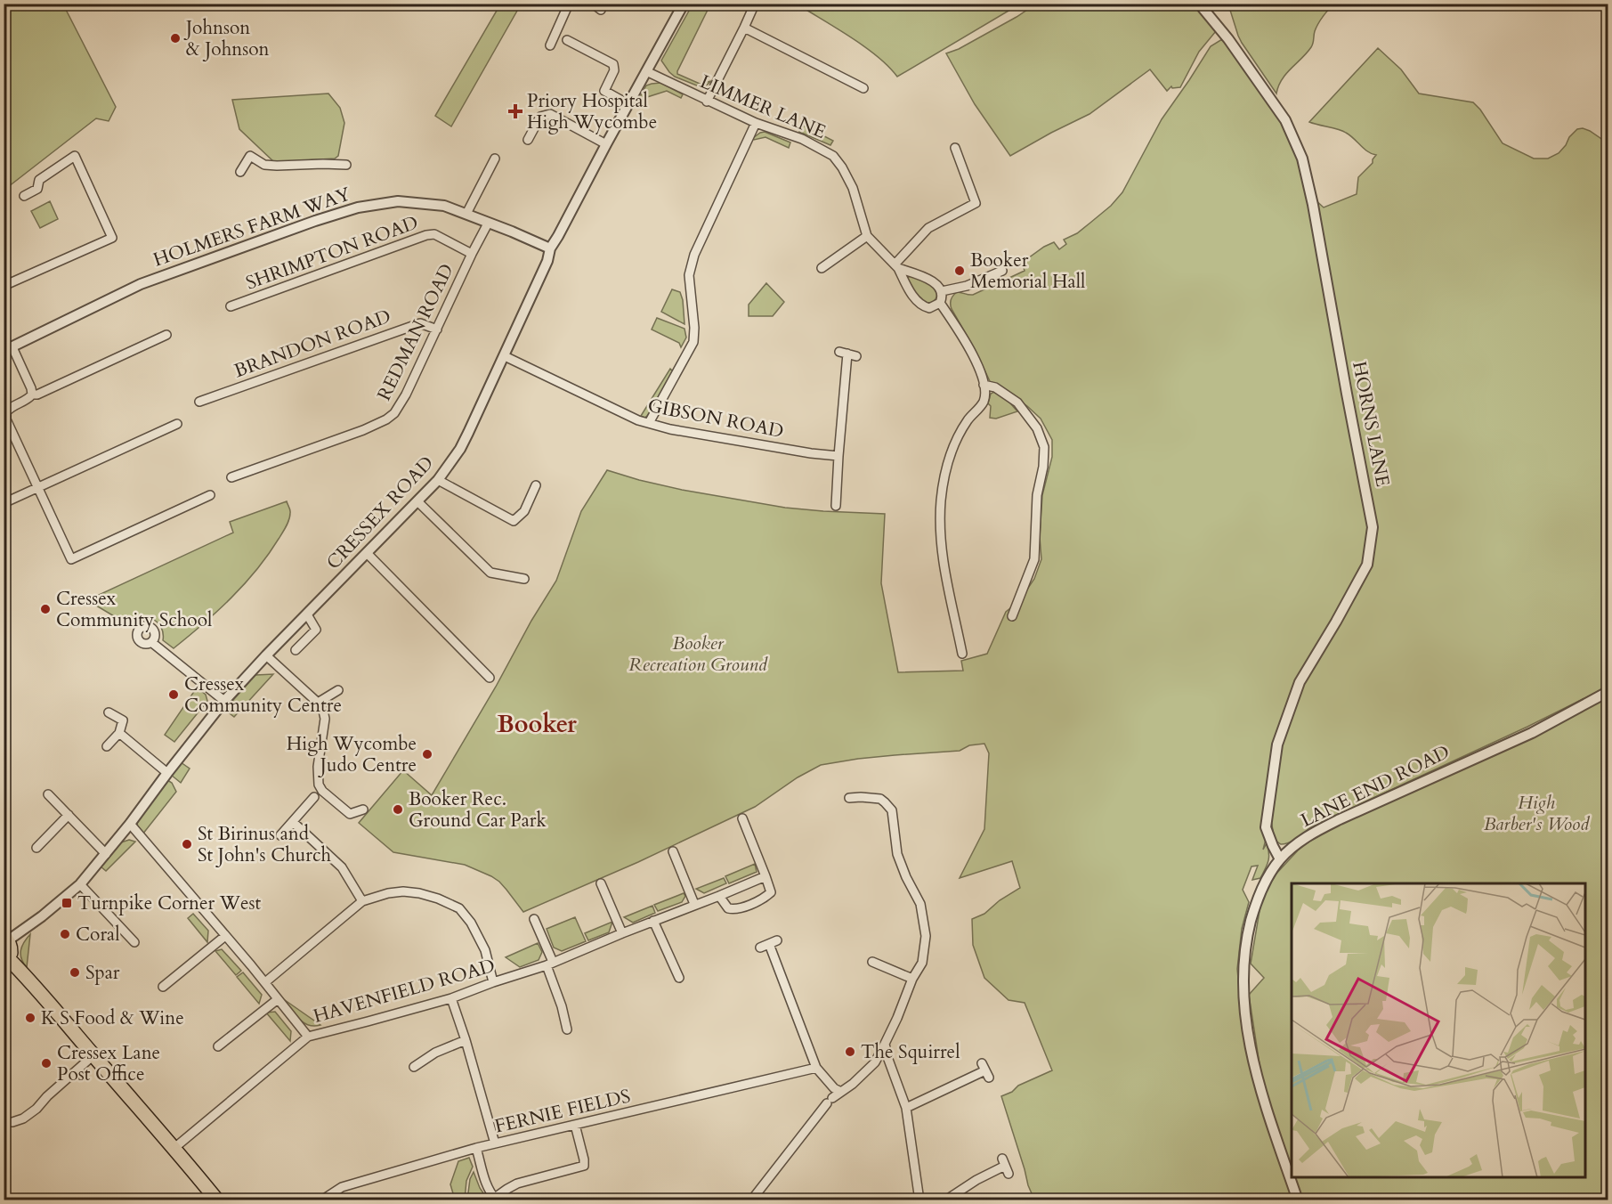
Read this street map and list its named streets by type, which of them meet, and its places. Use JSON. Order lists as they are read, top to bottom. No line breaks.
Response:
{"streets":{"street":["LIMMER LANE","HOLMERS FARM WAY","SHRIMPTON ROAD","REDMAN ROAD","BRANDON ROAD","GIBSON ROAD","HORNS LANE","CRESSEX ROAD","LANE END ROAD","HAVENFIELD ROAD","FERNIE FIELDS"]},"crossings":[["LIMMER LANE","CRESSEX ROAD"],["HOLMERS FARM WAY","REDMAN ROAD"],["HOLMERS FARM WAY","CRESSEX ROAD"],["SHRIMPTON ROAD","REDMAN ROAD"],["REDMAN ROAD","BRANDON ROAD"],["GIBSON ROAD","CRESSEX ROAD"],["HORNS LANE","LANE END ROAD"]],"districts":["Booker"],"parks":["Booker Recreation Ground","High Barber's Wood"],"places":{"other":["Johnson & Johnson","Booker Memorial Hall","Cressex Community School","Cressex Community Centre","High Wycombe Judo Centre","Booker Rec. Ground Car Park","St Birinus and St John's Church","Coral","Spar","K S Food & Wine","The Squirrel","Cressex Lane Post Office"],"health":["Priory Hospital High Wycombe"],"transit":["Turnpike Corner West"]}}
